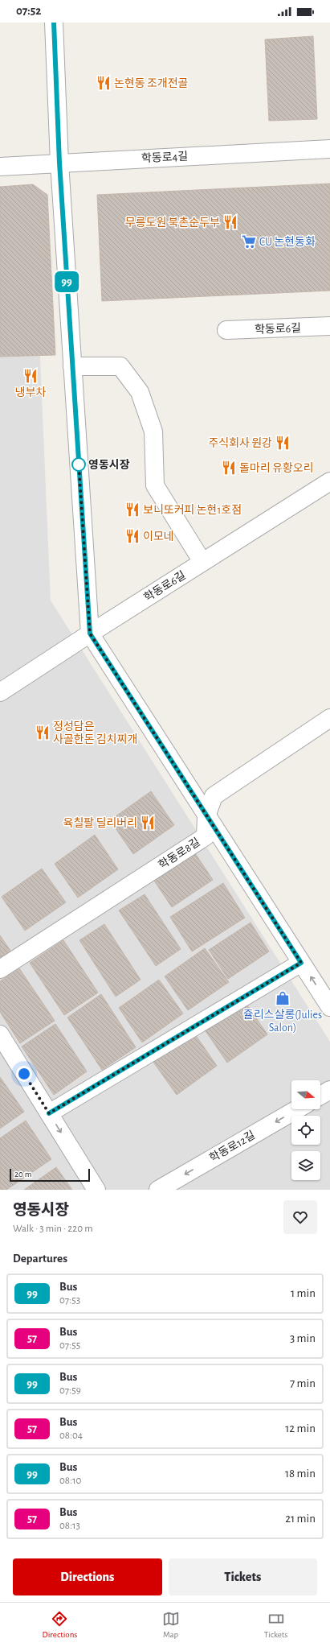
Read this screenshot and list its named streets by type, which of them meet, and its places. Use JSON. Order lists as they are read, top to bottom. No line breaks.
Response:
{"streets":{"street":["학동로4길","학동로6길","학동로8길","학동로12길"]},"places":{"restaurant":["논현동 조개전골","무릉도원 북촌순두부","냉부차","주식회사 원강","돌마리 유황오리","보니또커피 논현1호점","이모네","정성담은 사골한돈 김치찌개","육칠팔 딜리버리"],"supermarket":["CU 논현동화"],"other":["영동시장"],"shop":["쥴리스살롱(Julies Salon)"]},"lines":["bus line 99"],"scale_bar":"20 m","north":"right","page":{"status":"07:52","on_map":"99","scale":"20 m","heading":[["영동시장","Walk · 3 min · 220 m"],"Departures"],"list":[{"mark":"99","name":"Bus","note":"07:53","value":"1 min"},{"mark":"57","name":"Bus","note":"07:55","value":"3 min"},{"mark":"99","name":"Bus","note":"07:59","value":"7 min"},{"mark":"57","name":"Bus","note":"08:04","value":"12 min"},{"mark":"99","name":"Bus","note":"08:10","value":"18 min"},{"mark":"57","name":"Bus","note":"08:13","value":"21 min"}],"buttons":["Directions","Tickets"],"tabs":["Directions","Map","Tickets"]}}
